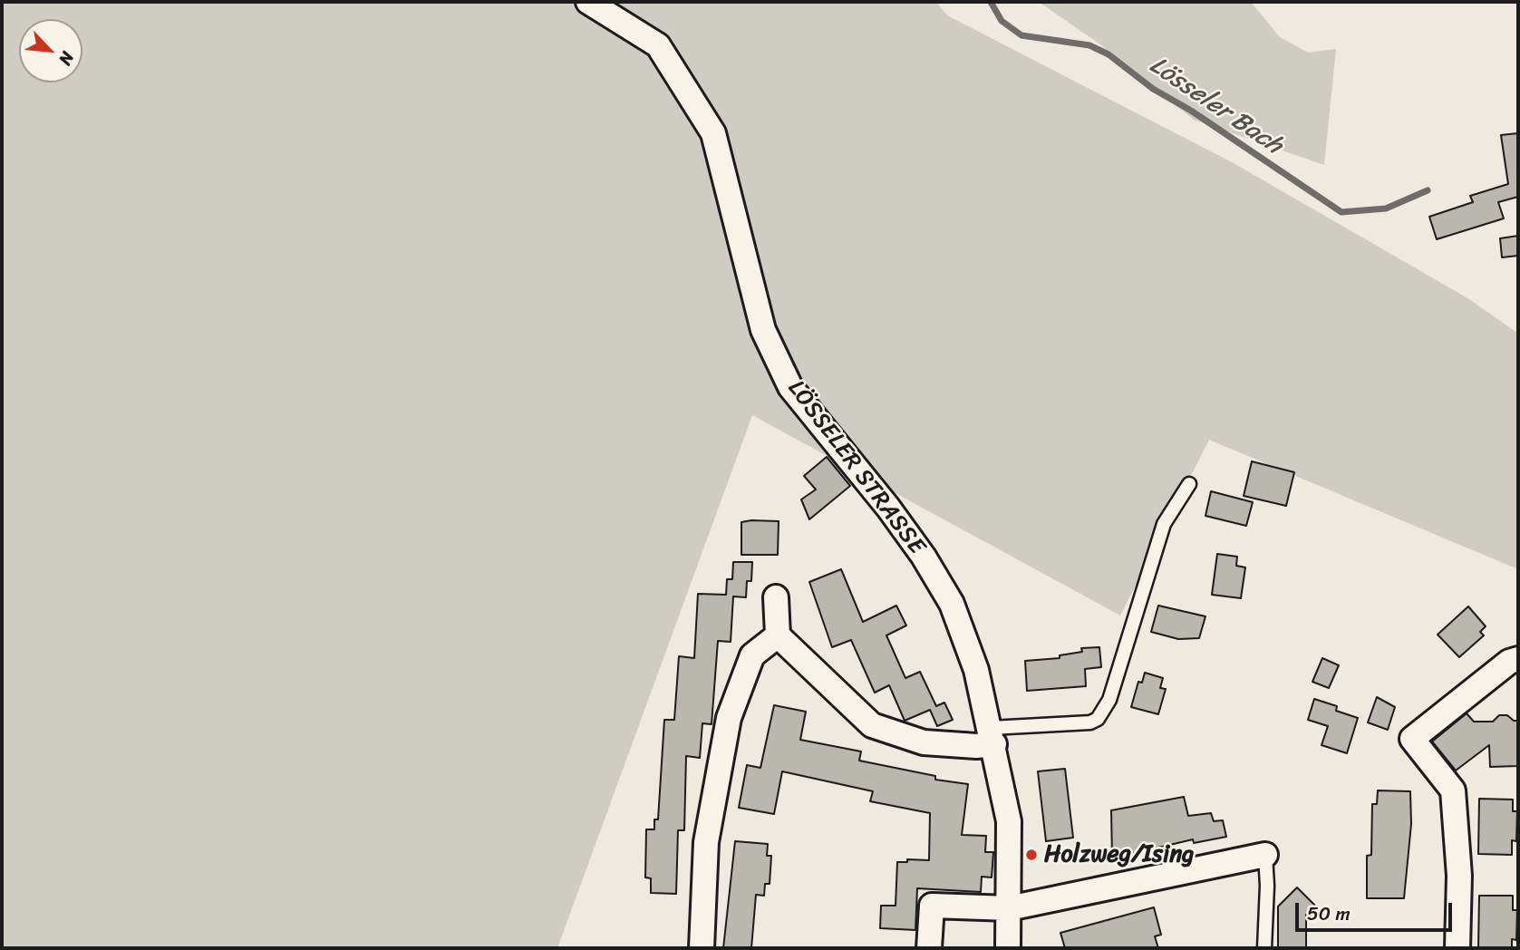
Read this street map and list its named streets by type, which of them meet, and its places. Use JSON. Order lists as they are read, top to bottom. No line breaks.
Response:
{"streets":{"street":["LÖSSELER STRASSE"]},"water":["Lösseler Bach"],"places":["Holzweg/Ising"],"scale_bar":"50 m","north":"bottom right"}
